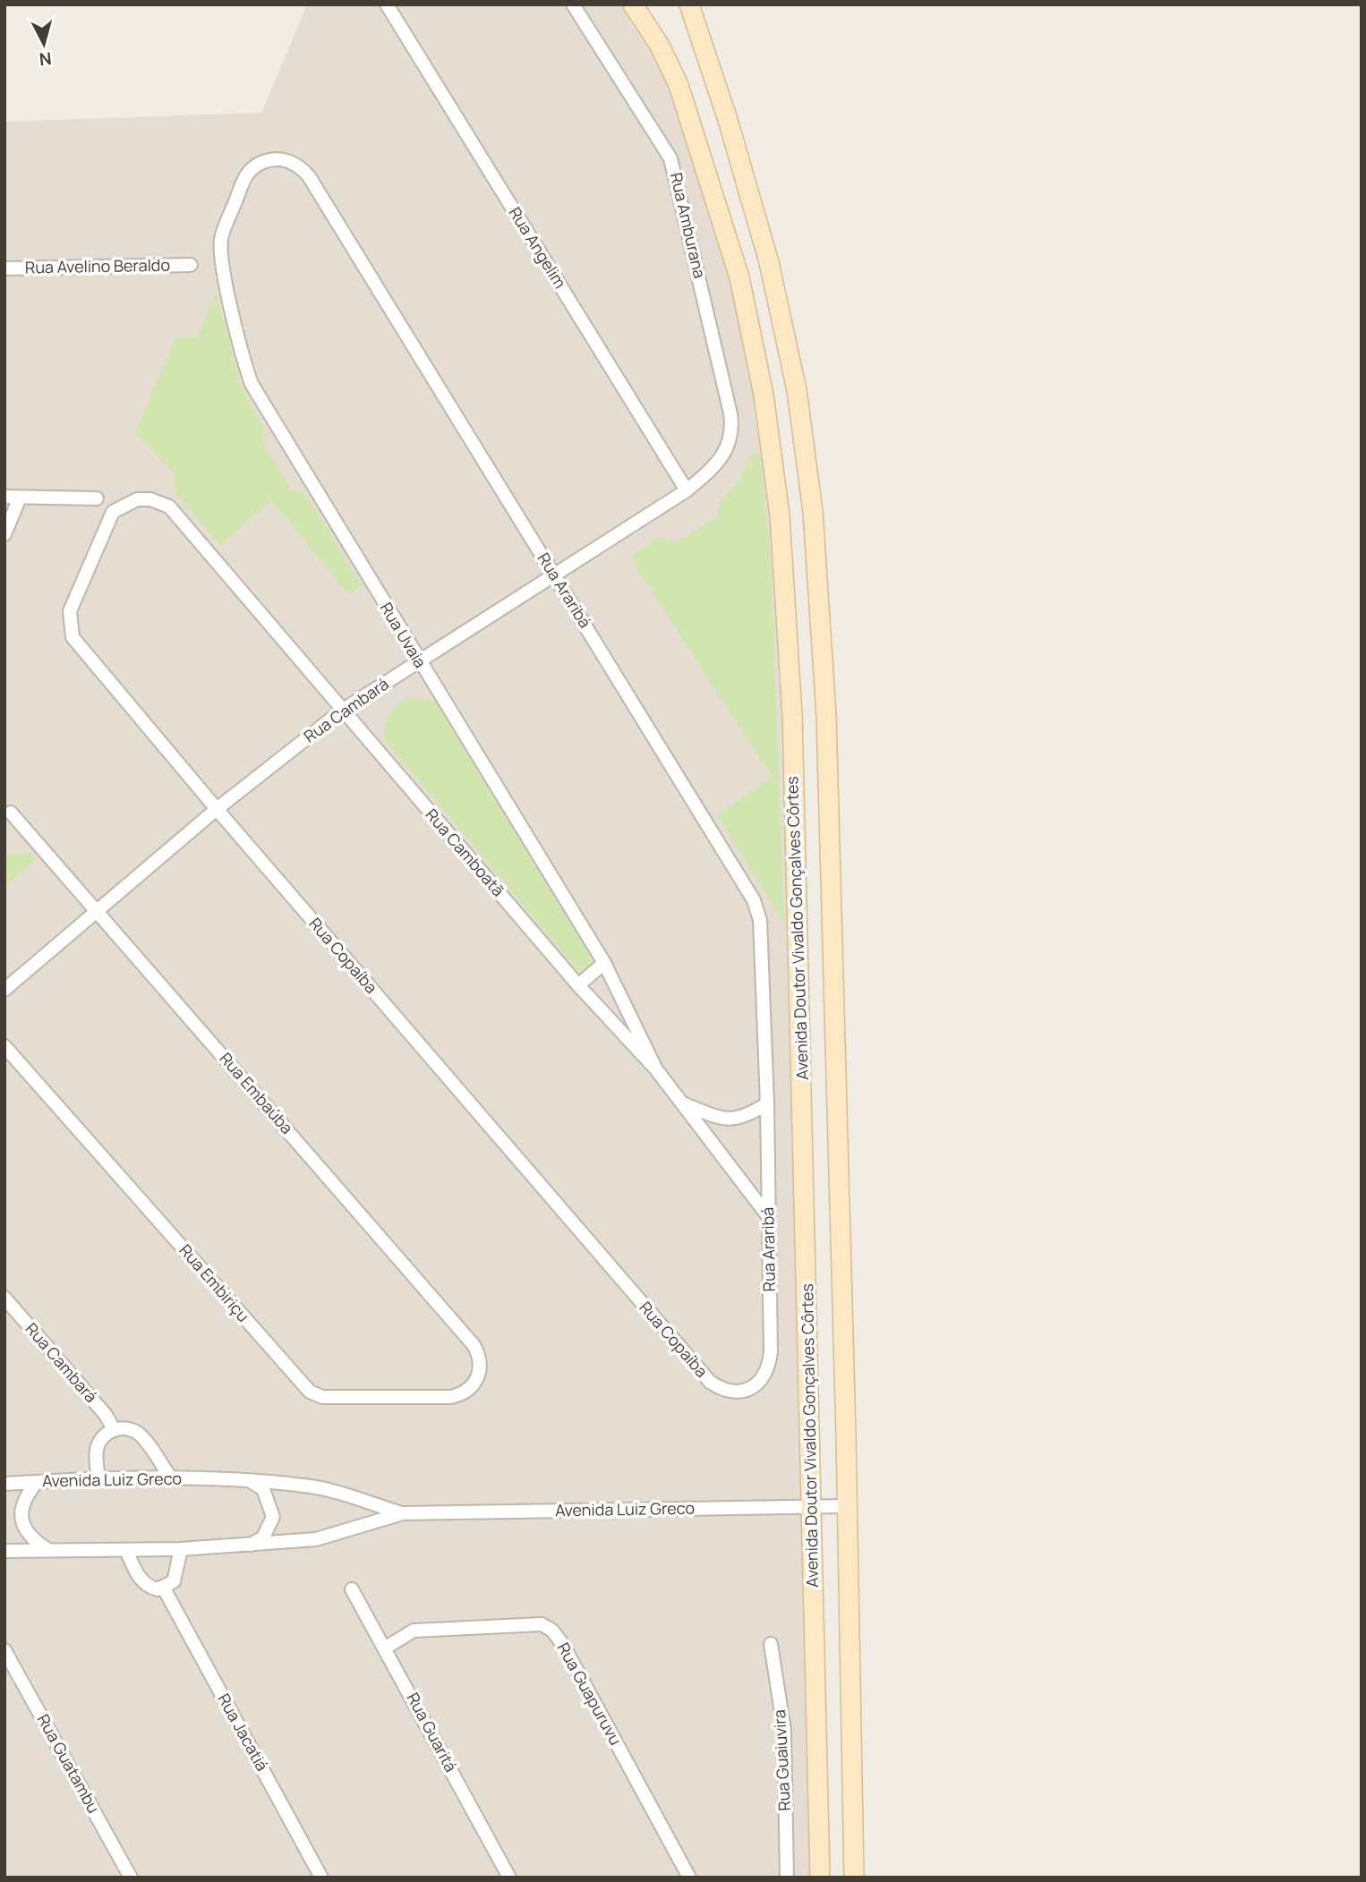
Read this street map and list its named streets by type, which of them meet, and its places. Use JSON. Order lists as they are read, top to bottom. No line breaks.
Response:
{"streets":{"main road":["Avenida Doutor Vivaldo Gonçalves Côrtes"],"street":["Rua Amburana","Rua Angelim","Rua Avelino Beraldo","Rua Araribá","Rua Uvaia","Rua Cambará","Rua Camboatã","Rua Copaíba","Rua Embaúba","Rua Embiriçu","Avenida Luiz Greco","Rua Guapuruvu","Rua Jacatiá","Rua Guaritá","Rua Guaiuvira","Rua Guatambu"]},"crossings":[["Rua Amburana","Rua Cambará"],["Rua Angelim","Rua Cambará"],["Rua Araribá","Rua Uvaia"],["Rua Araribá","Rua Cambará"],["Rua Araribá","Rua Camboatã"],["Rua Araribá","Rua Copaíba"],["Rua Uvaia","Rua Cambará"],["Rua Uvaia","Rua Camboatã"],["Rua Cambará","Rua Camboatã"],["Rua Cambará","Rua Copaíba"],["Rua Cambará","Rua Embaúba"],["Rua Camboatã","Rua Copaíba"],["Avenida Doutor Vivaldo Gonçalves Côrtes","Avenida Luiz Greco"],["Rua Embaúba","Rua Embiriçu"],["Rua Guapuruvu","Rua Guaritá"]],"north":"bottom"}
